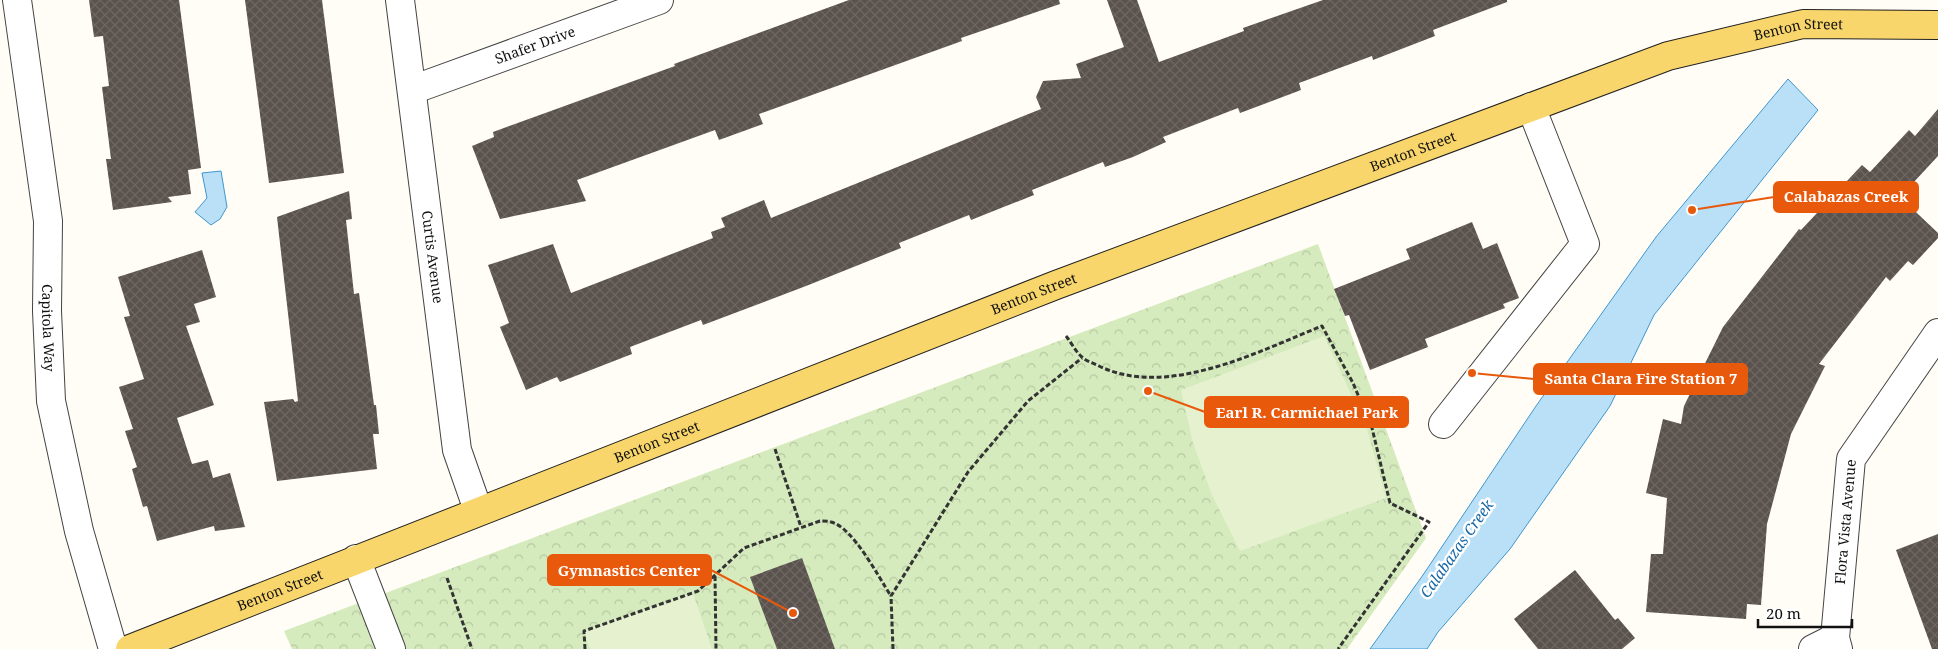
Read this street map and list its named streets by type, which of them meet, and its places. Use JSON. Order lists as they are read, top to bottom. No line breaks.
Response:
{"streets":{"main road":["Benton Street"],"street":["Shafer Drive","Curtis Avenue","Capitola Way","Flora Vista Avenue"]},"crossings":[["Benton Street","Curtis Avenue"],["Shafer Drive","Curtis Avenue"]],"water":["Calabazas Creek"],"places":["Calabazas Creek","Santa Clara Fire Station 7","Earl R. Carmichael Park","Gymnastics Center"],"scale_bar":"20 m"}
